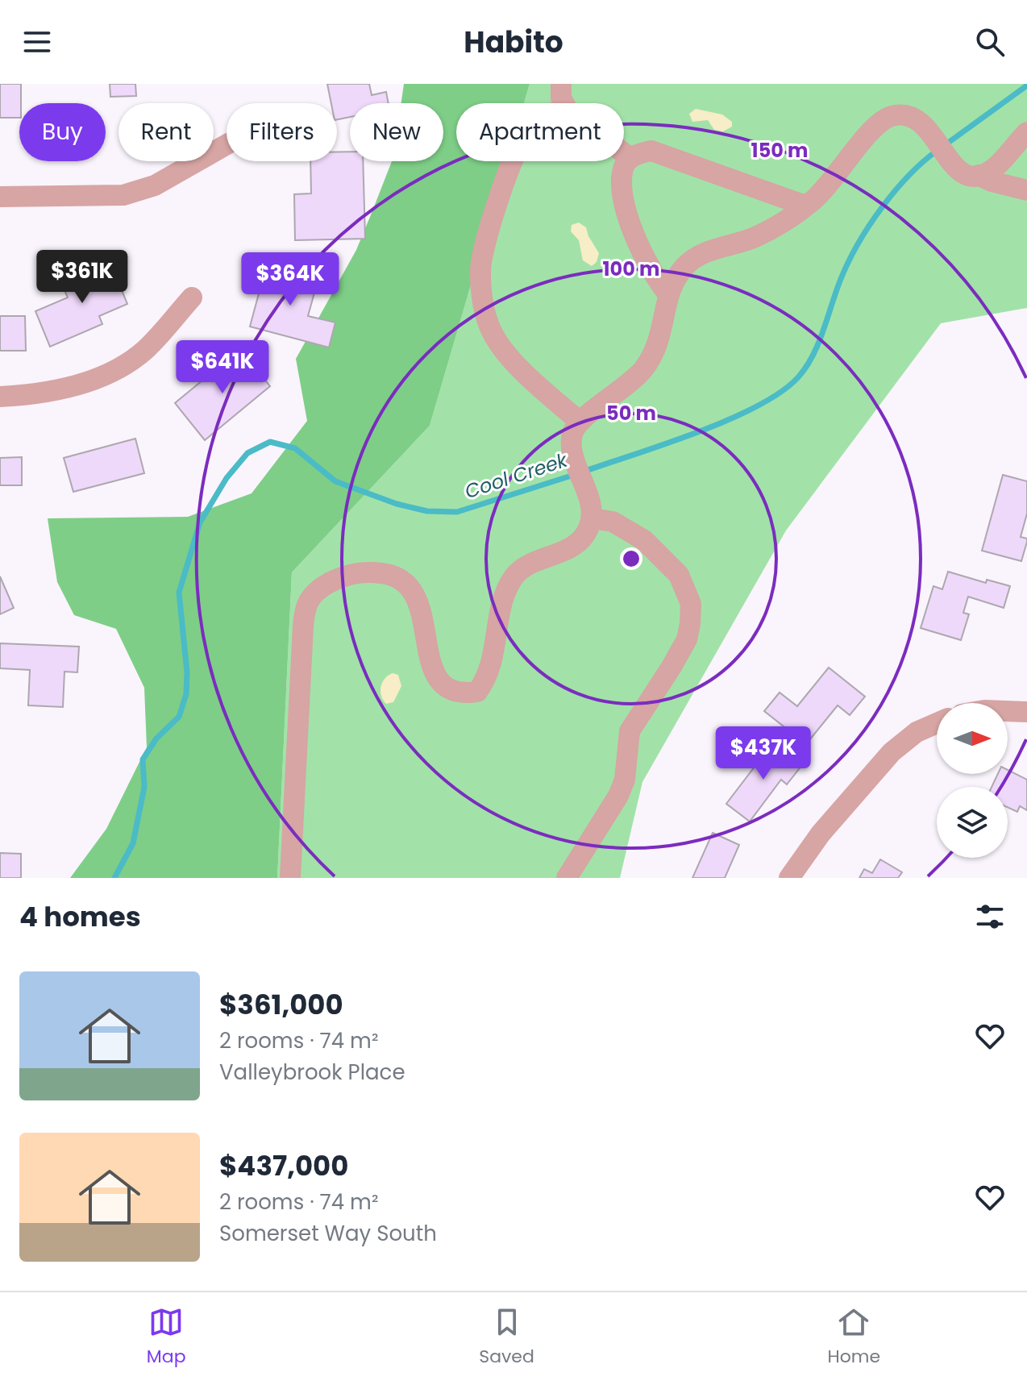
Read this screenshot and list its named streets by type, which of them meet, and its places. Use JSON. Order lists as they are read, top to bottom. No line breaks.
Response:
{"water":["Cool Creek"],"north":"right","page":{"header":"Habito","chip":["Buy","Rent","Filters","New","Apartment"],"price":["$361K","$364K","$641K","$437K"],"heading":"4 homes","list":[{"name":"$361,000","note":"2 rooms · 74 m² · Valleybrook Place"},{"name":"$437,000","note":"2 rooms · 74 m² · Somerset Way South"}],"tabs":["Map","Saved","Home"]},"rings":["150 m","100 m","50 m"]}
